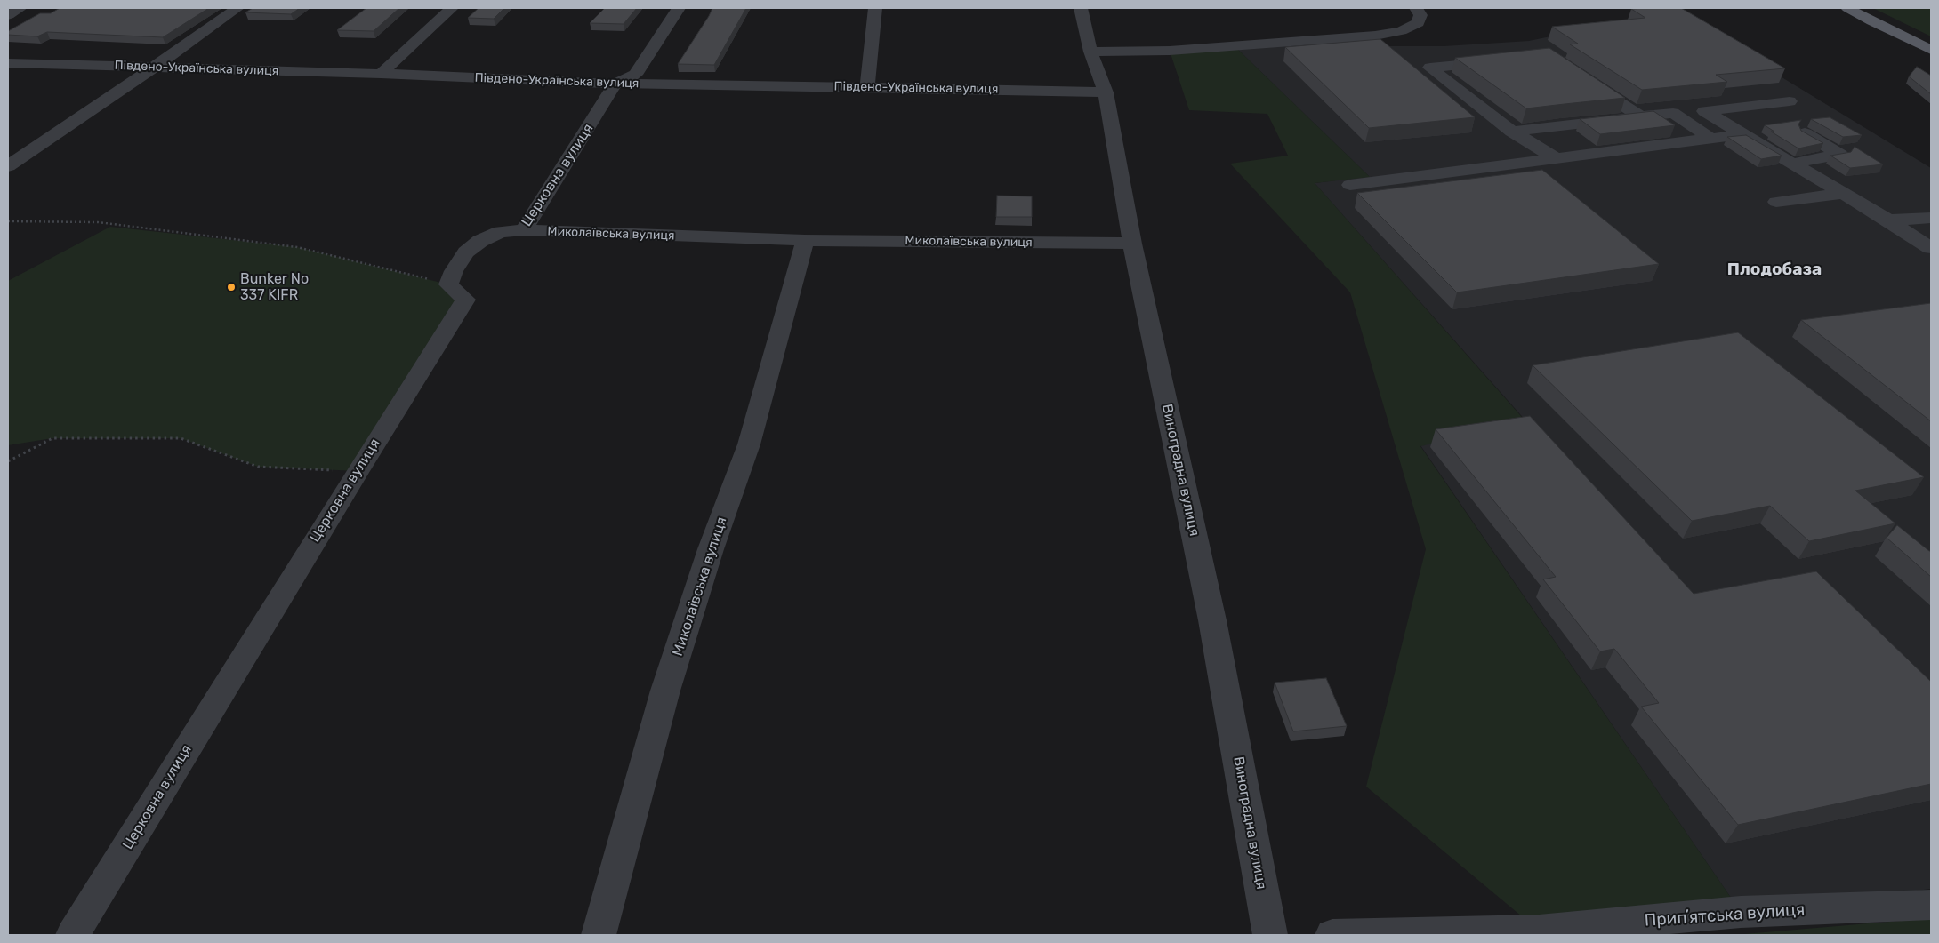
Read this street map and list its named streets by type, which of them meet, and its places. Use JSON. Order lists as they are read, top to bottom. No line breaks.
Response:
{"streets":{"street":["Південо-Українська вулиця","Церковна вулиця","Миколаївська вулиця","Виноградна вулиця","Припʼятська вулиця"]},"crossings":[["Південо-Українська вулиця","Церковна вулиця"],["Південо-Українська вулиця","Виноградна вулиця"],["Церковна вулиця","Миколаївська вулиця"],["Миколаївська вулиця","Виноградна вулиця"]],"districts":["Плодобаза"],"places":["Bunker No 337 KIFR"]}
